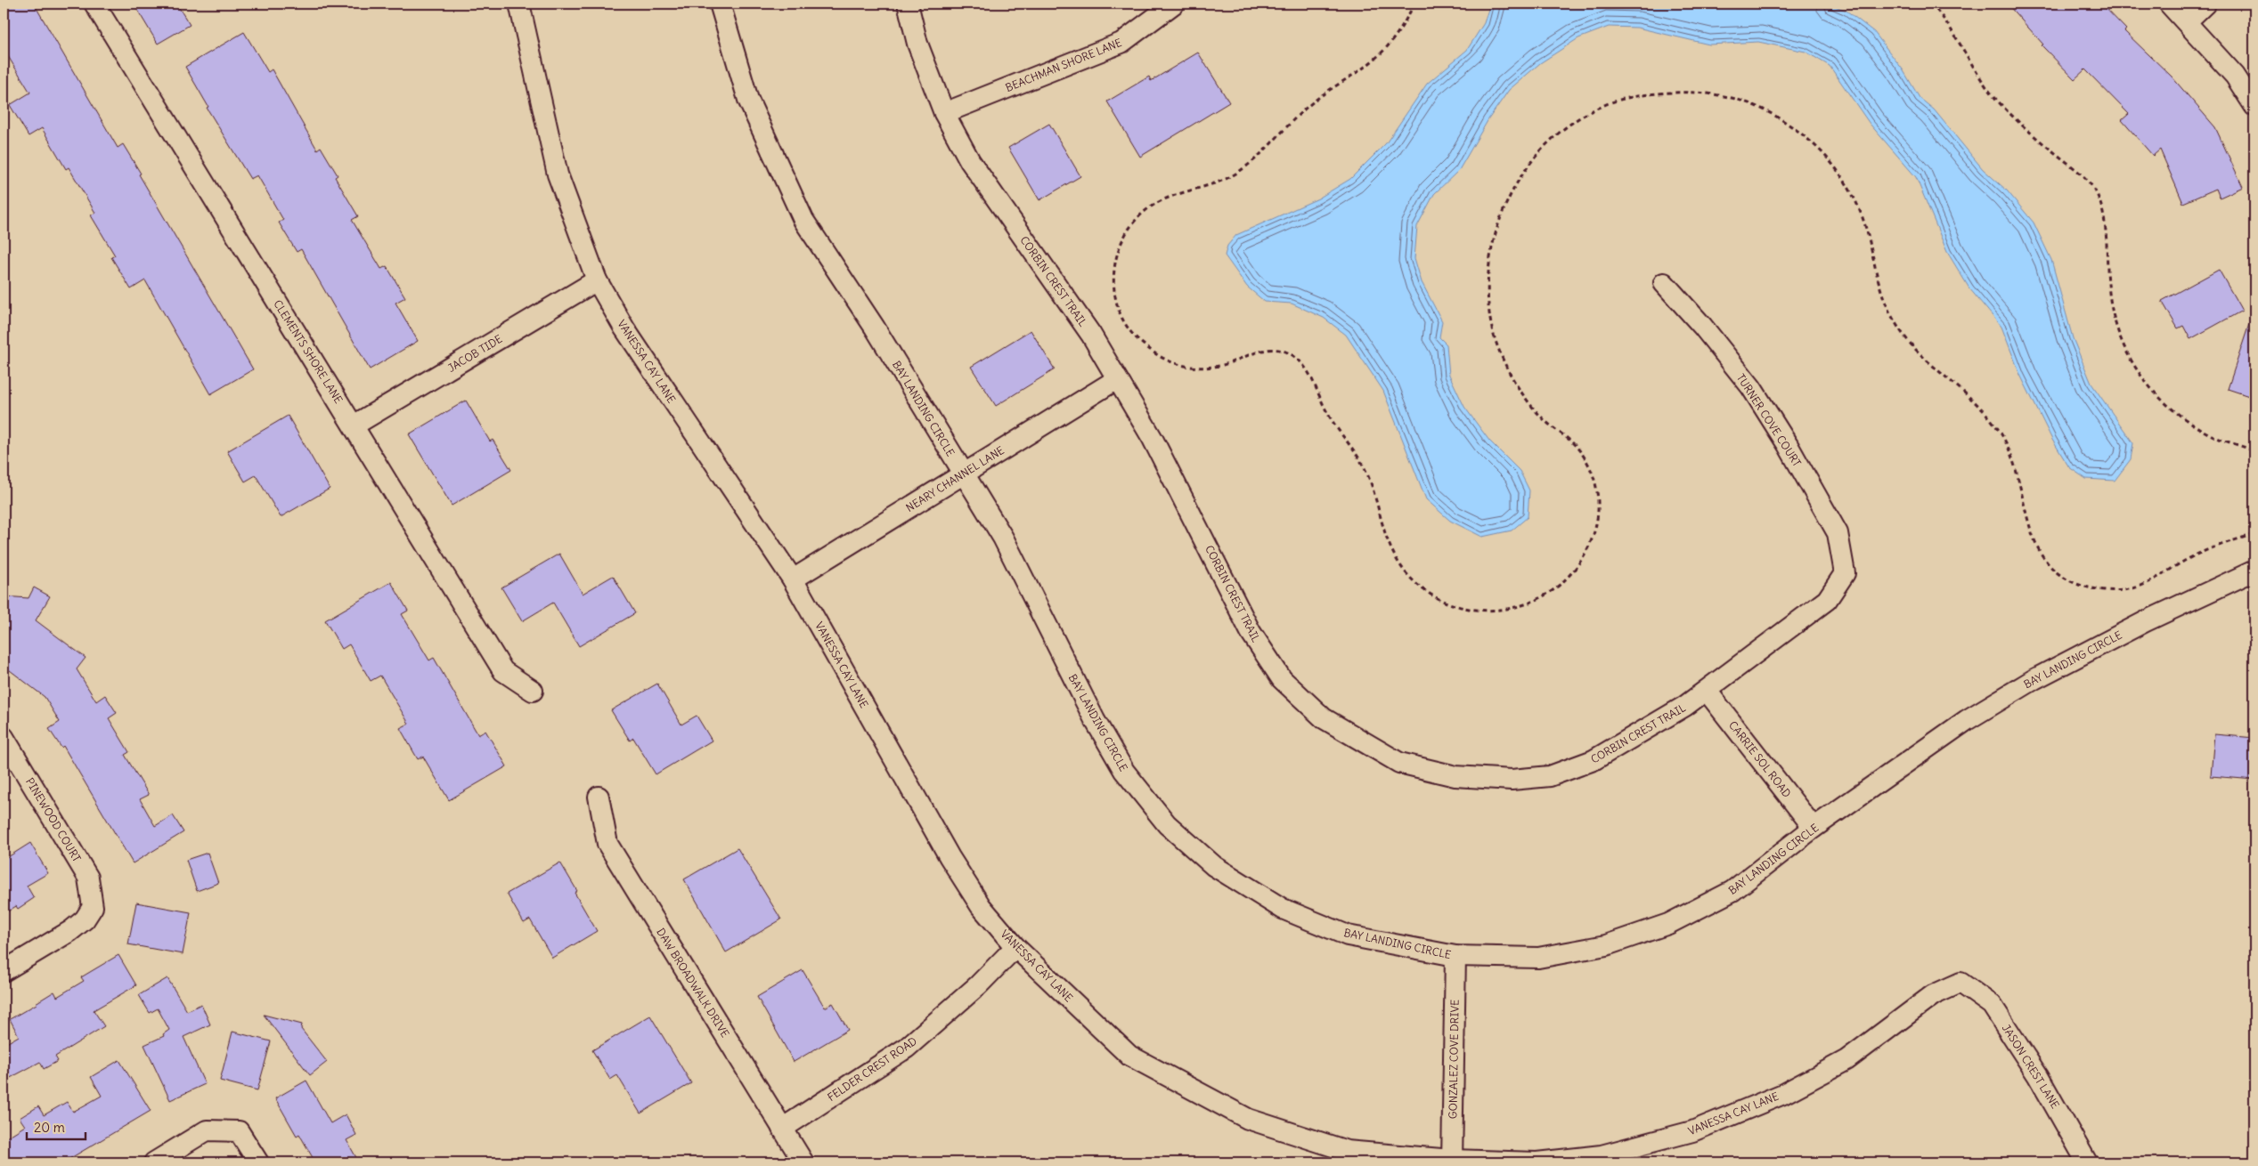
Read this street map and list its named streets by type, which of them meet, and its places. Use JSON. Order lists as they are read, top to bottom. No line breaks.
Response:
{"streets":{"street":["BEACHMAN SHORE LANE","CORBIN CREST TRAIL","CLEMENTS SHORE LANE","JACOB TIDE","VANESSA CAY LANE","BAY LANDING CIRCLE","TURNER COVE COURT","NEARY CHANNEL LANE","CARRIE SOL ROAD","PINEWOOD COURT","DAW BROADWALK DRIVE","GONZALEZ COVE DRIVE","JASON CREST LANE","FELDER CREST ROAD"]},"crossings":[["BEACHMAN SHORE LANE","CORBIN CREST TRAIL"],["CORBIN CREST TRAIL","TURNER COVE COURT"],["CORBIN CREST TRAIL","NEARY CHANNEL LANE"],["CORBIN CREST TRAIL","CARRIE SOL ROAD"],["CLEMENTS SHORE LANE","JACOB TIDE"],["JACOB TIDE","VANESSA CAY LANE"],["VANESSA CAY LANE","NEARY CHANNEL LANE"],["VANESSA CAY LANE","GONZALEZ COVE DRIVE"],["VANESSA CAY LANE","JASON CREST LANE"],["VANESSA CAY LANE","FELDER CREST ROAD"],["BAY LANDING CIRCLE","NEARY CHANNEL LANE"],["BAY LANDING CIRCLE","CARRIE SOL ROAD"],["BAY LANDING CIRCLE","GONZALEZ COVE DRIVE"],["DAW BROADWALK DRIVE","FELDER CREST ROAD"]],"scale_bar":"20 m"}
